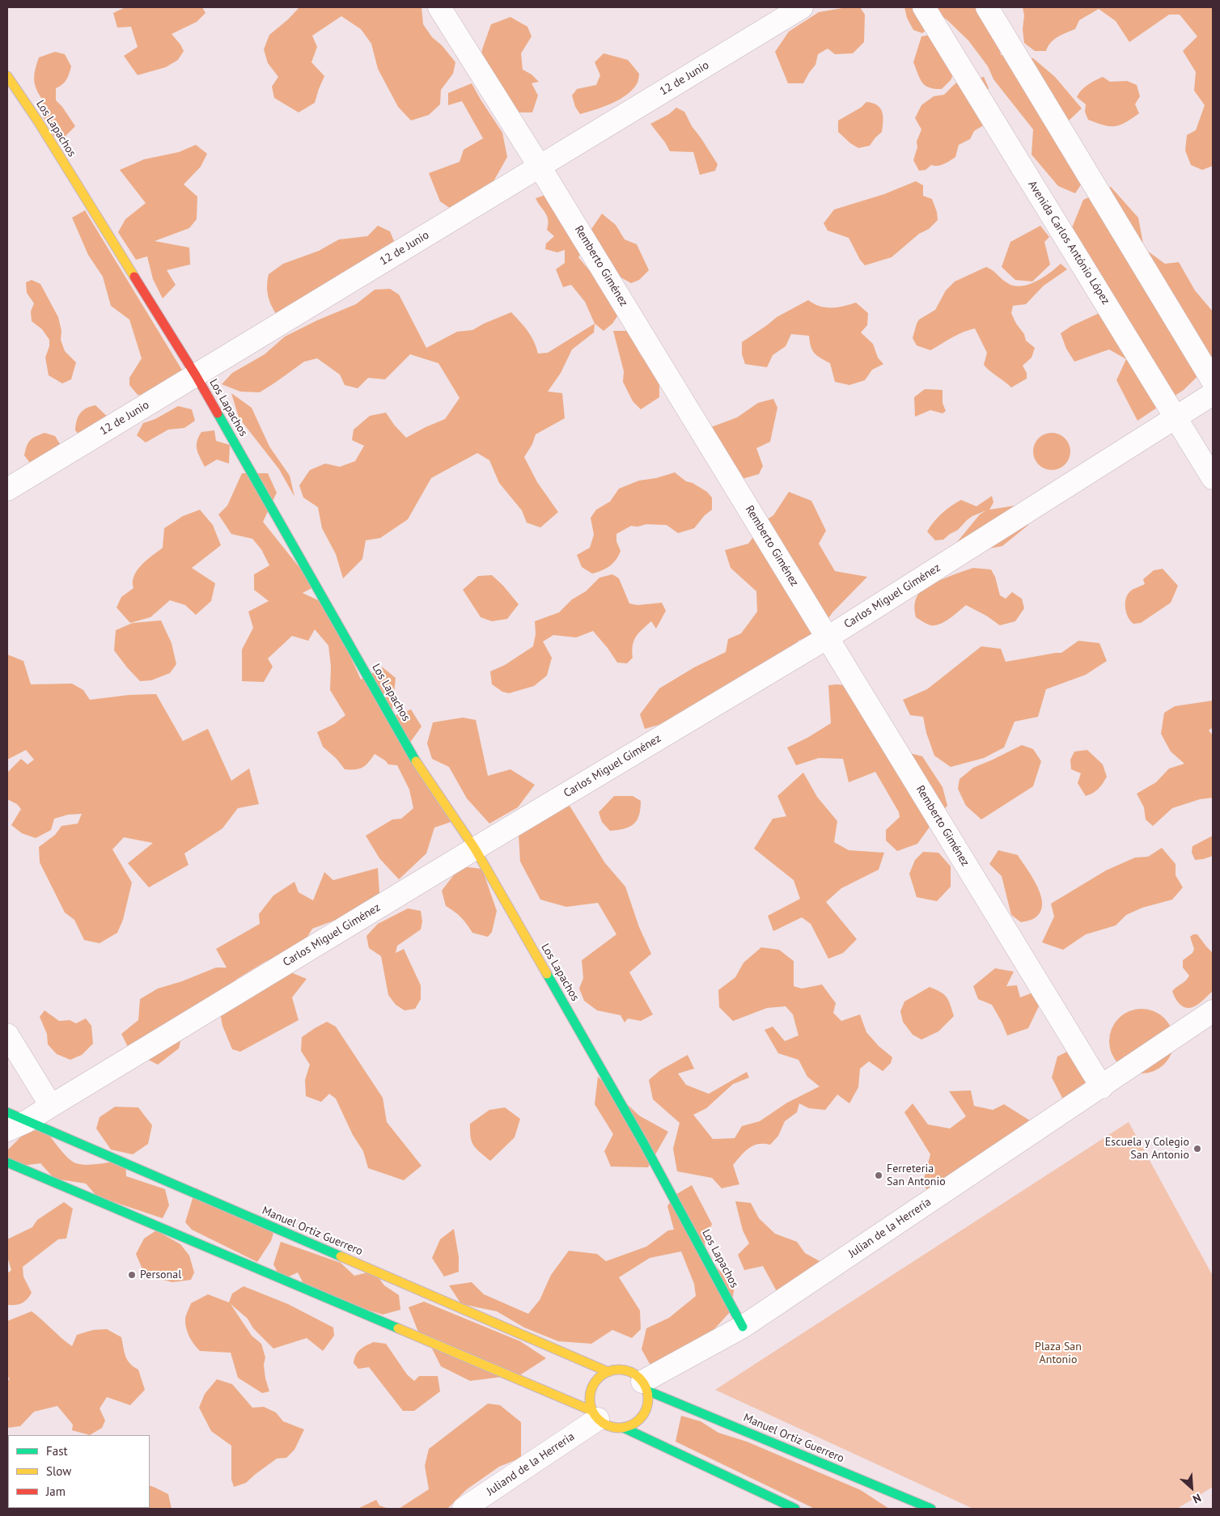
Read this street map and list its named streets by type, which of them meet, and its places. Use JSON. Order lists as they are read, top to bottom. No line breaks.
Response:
{"streets":{"street":["12 de Junio","Los Lapachos","Avenida Carlos António López","Remberto Giménez","Carlos Miguel Giménez","Julian de la Herrería","Manuel Ortiz Guerrero","Juliand de la Herreria"]},"crossings":[["12 de Junio","Los Lapachos"],["12 de Junio","Remberto Giménez"],["Los Lapachos","Carlos Miguel Giménez"],["Los Lapachos","Julian de la Herrería"],["Avenida Carlos António López","Carlos Miguel Giménez"],["Remberto Giménez","Carlos Miguel Giménez"],["Remberto Giménez","Julian de la Herrería"],["Carlos Miguel Giménez","Manuel Ortiz Guerrero"],["Julian de la Herrería","Manuel Ortiz Guerrero"],["Julian de la Herrería","Juliand de la Herreria"],["Manuel Ortiz Guerrero","Juliand de la Herreria"]],"parks":["Plaza San Antonio"],"places":["Escuela y Colegio San Antonio","Ferreteria San Antonio","Personal"],"legend":["Fast","Slow","Jam"],"north":"bottom right"}
